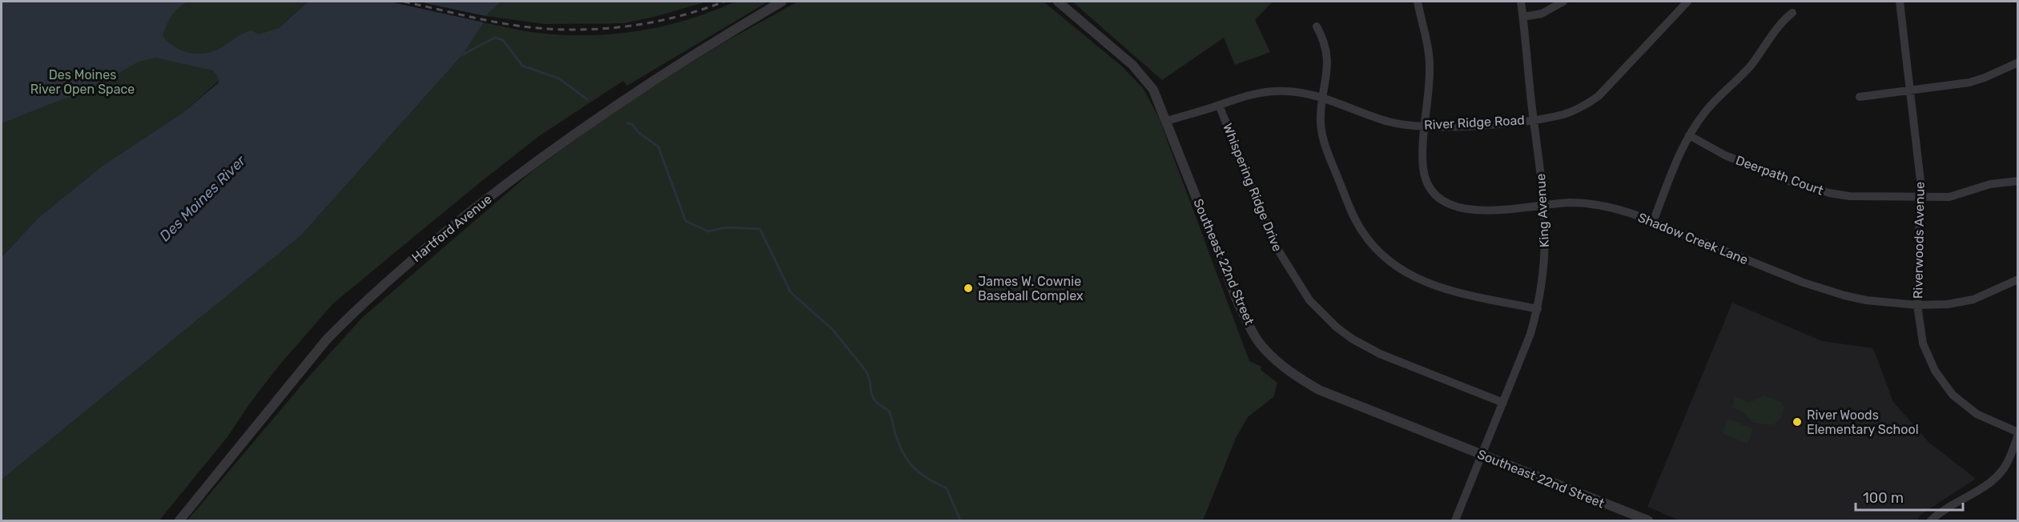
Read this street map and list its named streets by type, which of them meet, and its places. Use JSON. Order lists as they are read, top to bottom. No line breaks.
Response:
{"streets":{"street":["River Ridge Road","Deerpath Court","Whispering Ridge Drive","King Avenue","Hartford Avenue","Shadow Creek Lane","Riverwoods Avenue","Southeast 22nd Street"]},"crossings":[["River Ridge Road","Whispering Ridge Drive"],["River Ridge Road","King Avenue"],["River Ridge Road","Shadow Creek Lane"],["River Ridge Road","Southeast 22nd Street"],["Deerpath Court","Riverwoods Avenue"],["Whispering Ridge Drive","King Avenue"],["King Avenue","Shadow Creek Lane"],["King Avenue","Southeast 22nd Street"],["Shadow Creek Lane","Riverwoods Avenue"]],"water":["Des Moines River"],"parks":["Des Moines River Open Space"],"places":["James W. Cownie Baseball Complex","River Woods Elementary School"],"scale_bar":"100 m"}
